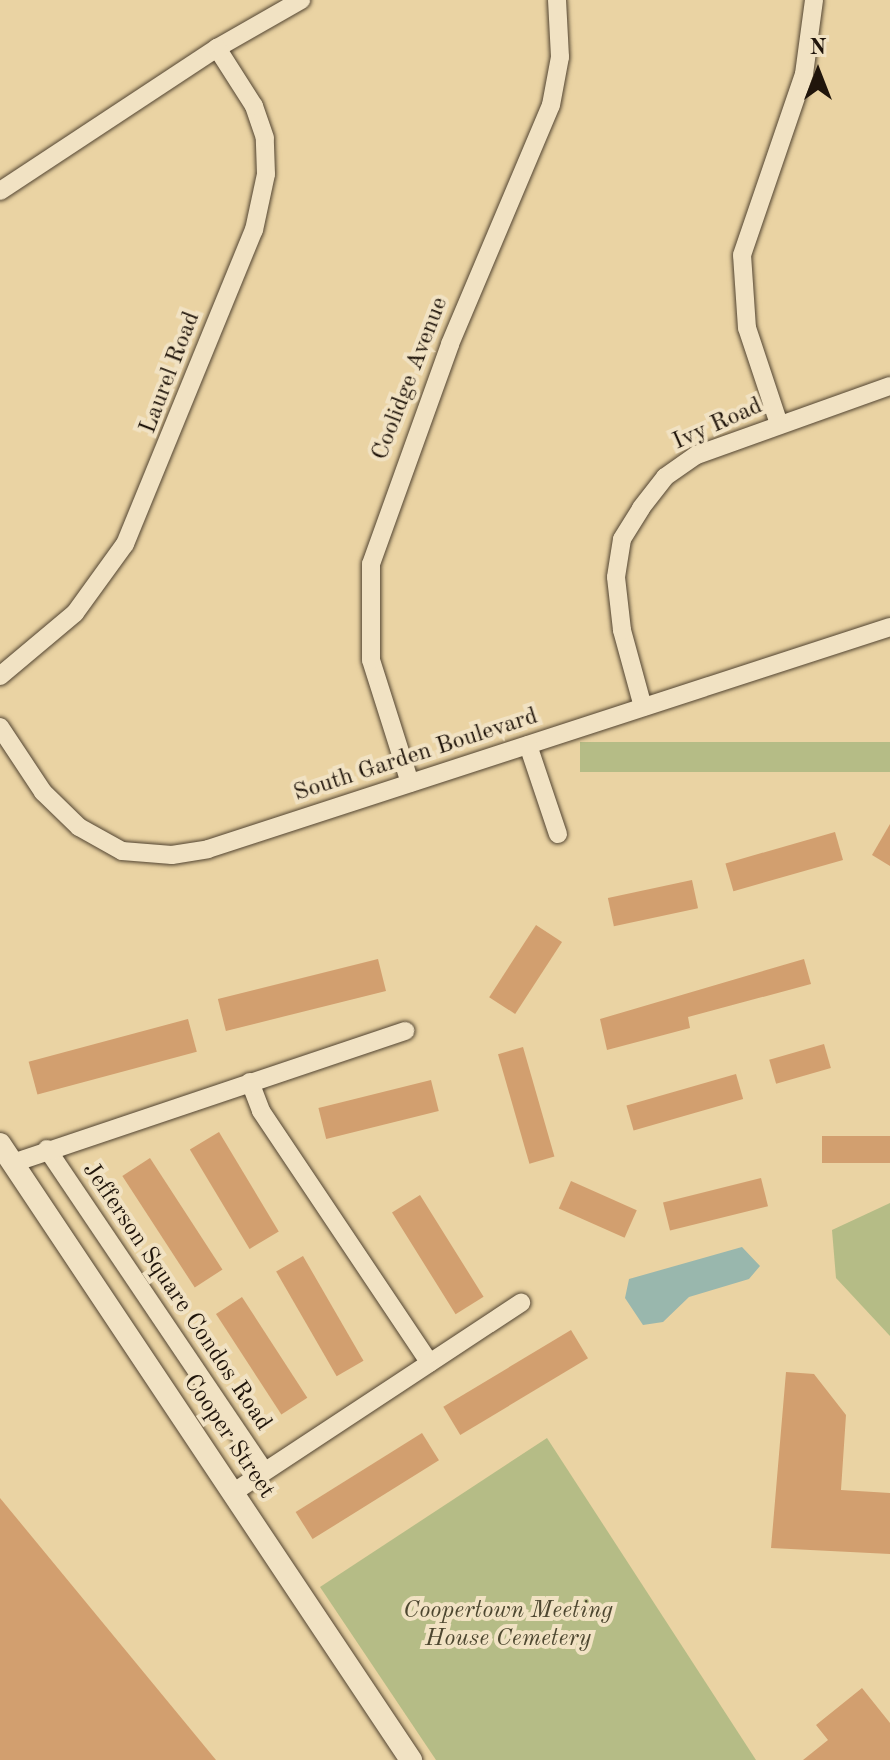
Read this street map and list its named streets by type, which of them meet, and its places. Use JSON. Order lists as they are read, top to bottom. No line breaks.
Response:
{"streets":{"street":["Laurel Road","Coolidge Avenue","Ivy Road","South Garden Boulevard","Jefferson Square Condos Road","Cooper Street"]},"crossings":[["Coolidge Avenue","South Garden Boulevard"],["Ivy Road","South Garden Boulevard"],["Jefferson Square Condos Road","Cooper Street"]],"parks":["Coopertown Meeting House Cemetery"],"north":"top"}
